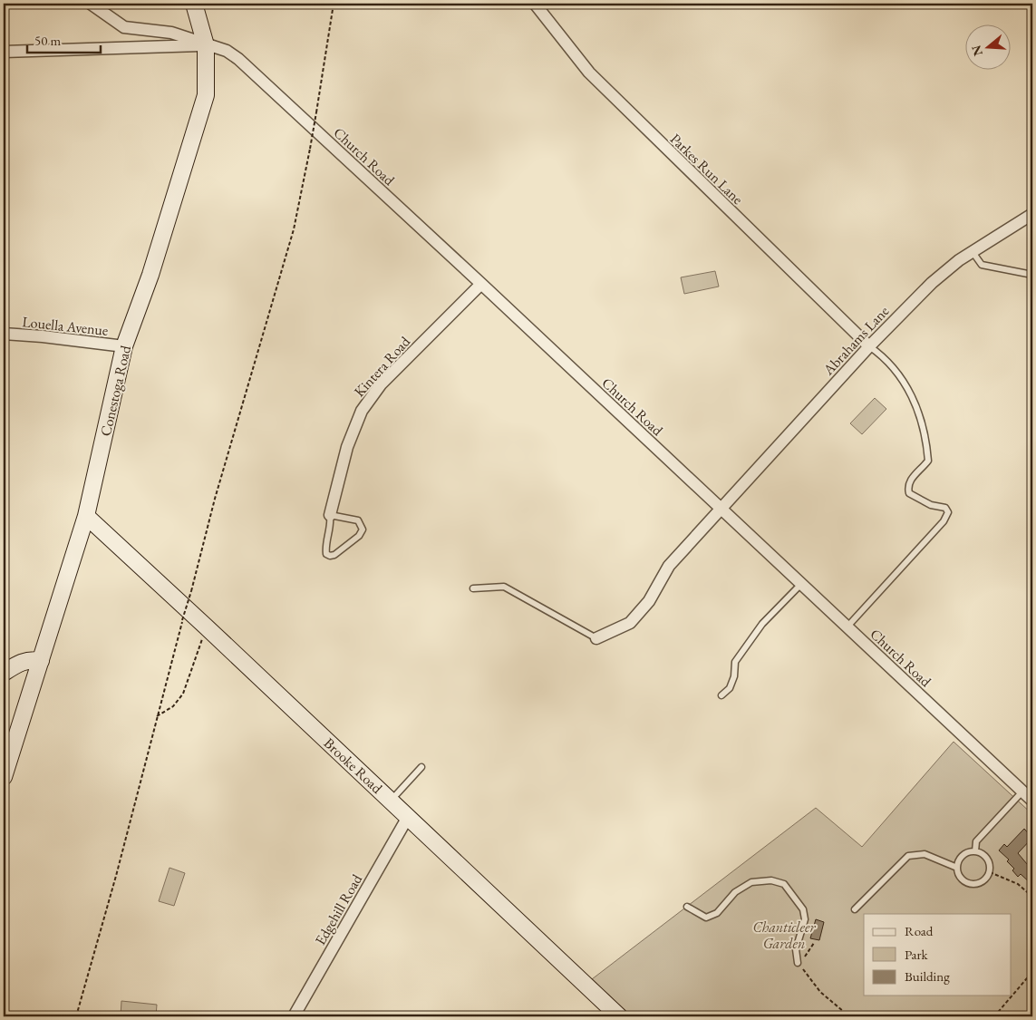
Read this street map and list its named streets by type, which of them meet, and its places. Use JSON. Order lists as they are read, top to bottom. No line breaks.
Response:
{"streets":{"main road":["Conestoga Road","Brooke Road"],"street":["Church Road","Parkes Run Lane","Louella Avenue","Abrahams Lane","Kintera Road","Edgehill Road"]},"crossings":[["Church Road","Abrahams Lane"],["Church Road","Kintera Road"],["Church Road","Conestoga Road"],["Parkes Run Lane","Abrahams Lane"],["Louella Avenue","Conestoga Road"],["Conestoga Road","Brooke Road"],["Brooke Road","Edgehill Road"]],"parks":["Chanticleer Garden"],"legend":["Road","Park","Building"],"scale_bar":"50 m","north":"left"}
